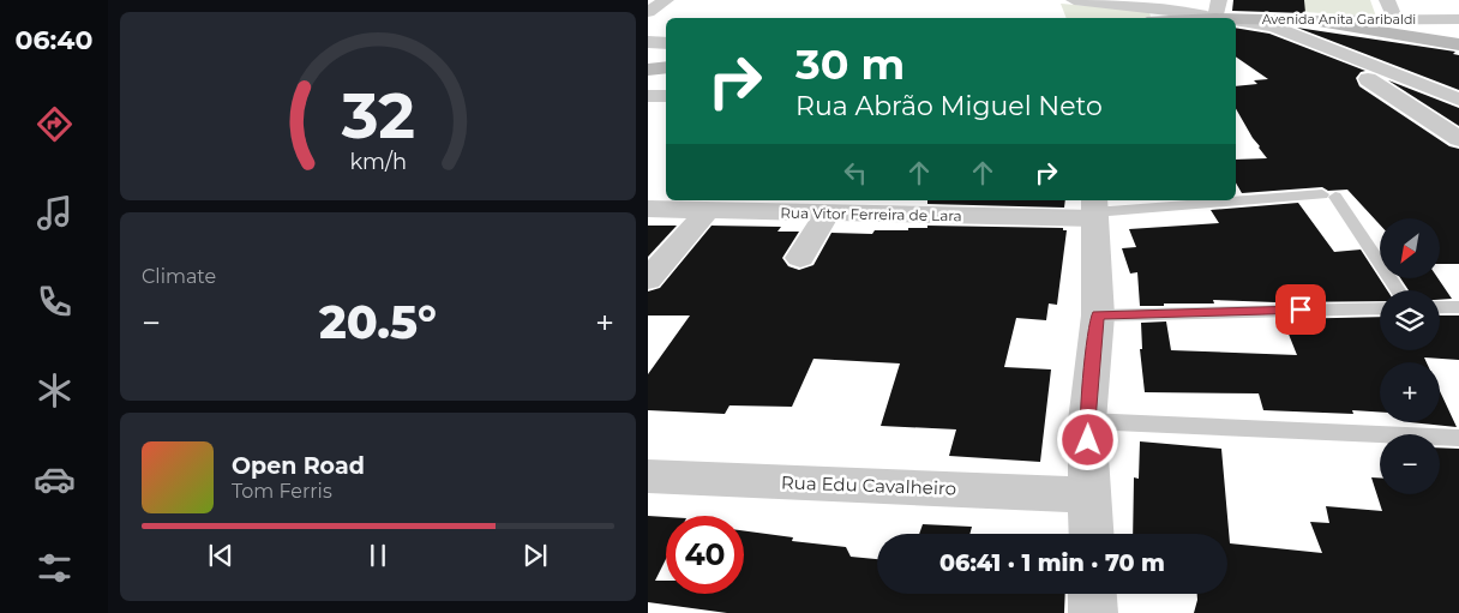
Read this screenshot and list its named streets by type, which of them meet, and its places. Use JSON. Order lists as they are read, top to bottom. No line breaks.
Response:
{"streets":{"street":["Avenida Anita Garibaldi","Rua Vitor Ferreira de Lara","Rua Edu Cavalheiro"]},"north":"bottom left","page":{"tabs":"06:40","turn":["30 m","Rua Abrão Miguel Neto"],"tile":"Climate","map_buttons":["+","−"],"heat":["−","20.5°","+"],"song":["Open Road","Tom Ferris"],"limit":"40","trip":"06:41 · 1 min · 70 m","gauge":["32","km/h"]}}
